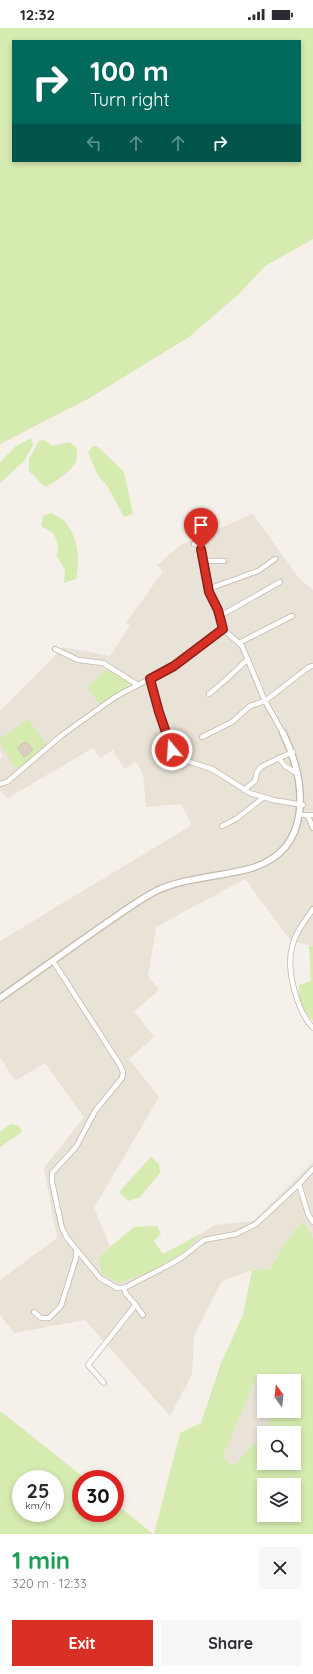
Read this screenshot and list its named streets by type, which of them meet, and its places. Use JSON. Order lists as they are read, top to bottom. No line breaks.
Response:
{"north":"top","page":{"status":"12:32","turn":["100 m","Turn right"],"speed":"25 km/h","limit":"30","heading":["1 min","320 m · 12:33"],"buttons":["Exit","Share"]}}
